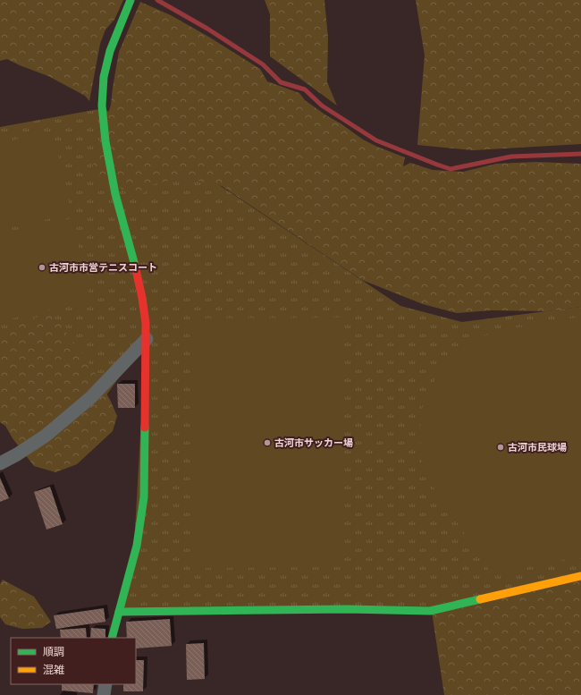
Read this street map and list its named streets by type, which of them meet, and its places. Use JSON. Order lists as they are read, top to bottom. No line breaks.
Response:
{"places":["古河市市営テニスコート","古河市サッカー場","古河市民球場"],"legend":["順調","混雑"]}
